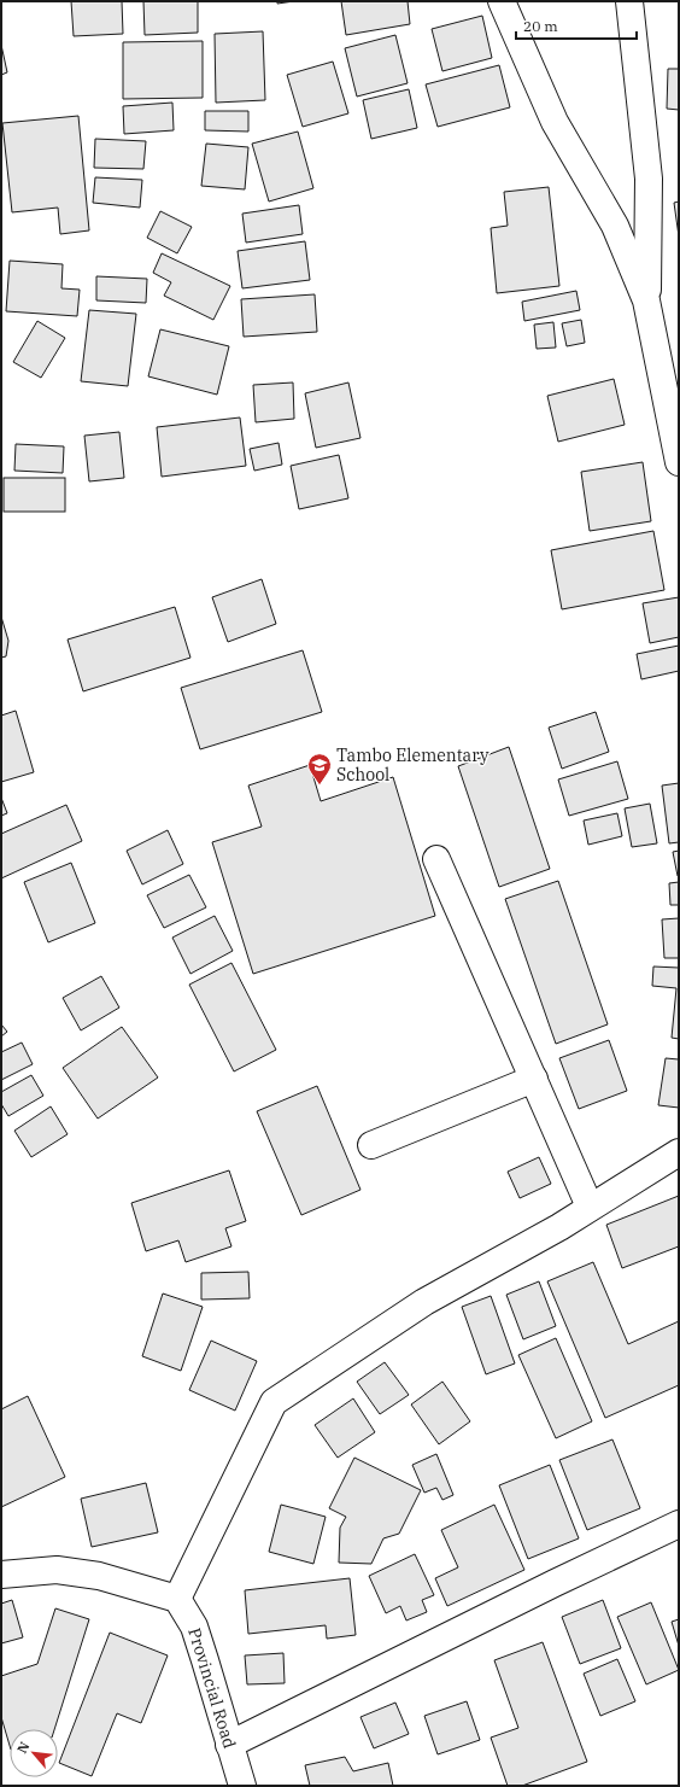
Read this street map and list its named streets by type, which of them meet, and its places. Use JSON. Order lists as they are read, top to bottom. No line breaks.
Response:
{"streets":{"street":["Provincial Road"]},"places":{"school or university":["Tambo Elementary School"]},"scale_bar":"20 m","north":"top left"}
